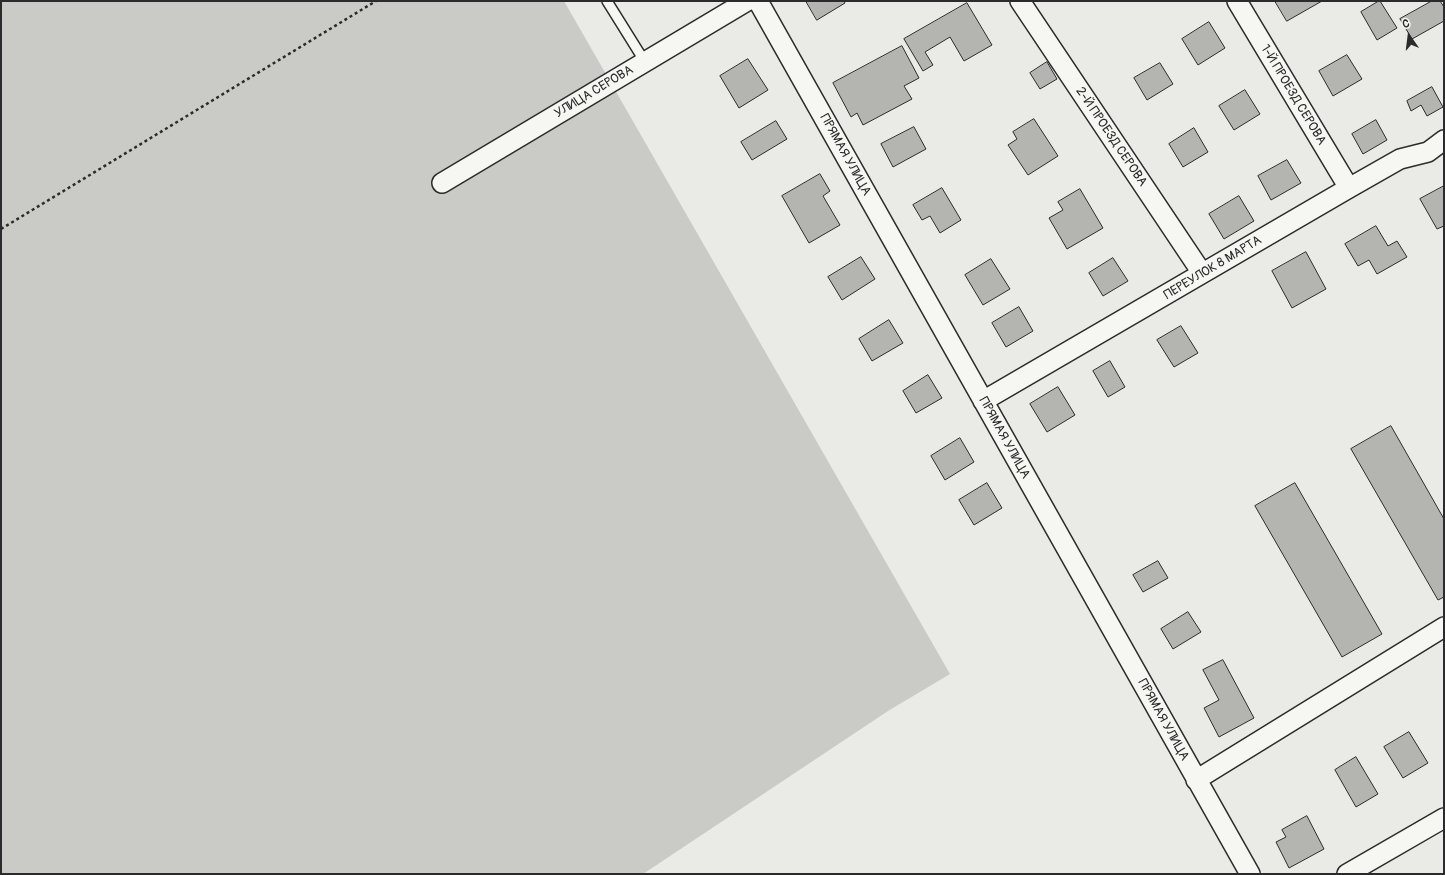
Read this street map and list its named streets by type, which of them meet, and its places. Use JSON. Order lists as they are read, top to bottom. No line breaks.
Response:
{"streets":{"street":["УЛИЦА СЕРОВА","1-Й ПРОЕЗД СЕРОВА","2-Й ПРОЕЗД СЕРОВА","ПРЯМАЯ УЛИЦА","ПЕРЕУЛОК 8 МАРТА"]},"crossings":[["1-Й ПРОЕЗД СЕРОВА","ПЕРЕУЛОК 8 МАРТА"],["2-Й ПРОЕЗД СЕРОВА","ПЕРЕУЛОК 8 МАРТА"],["ПРЯМАЯ УЛИЦА","ПЕРЕУЛОК 8 МАРТА"]],"north":"top"}
